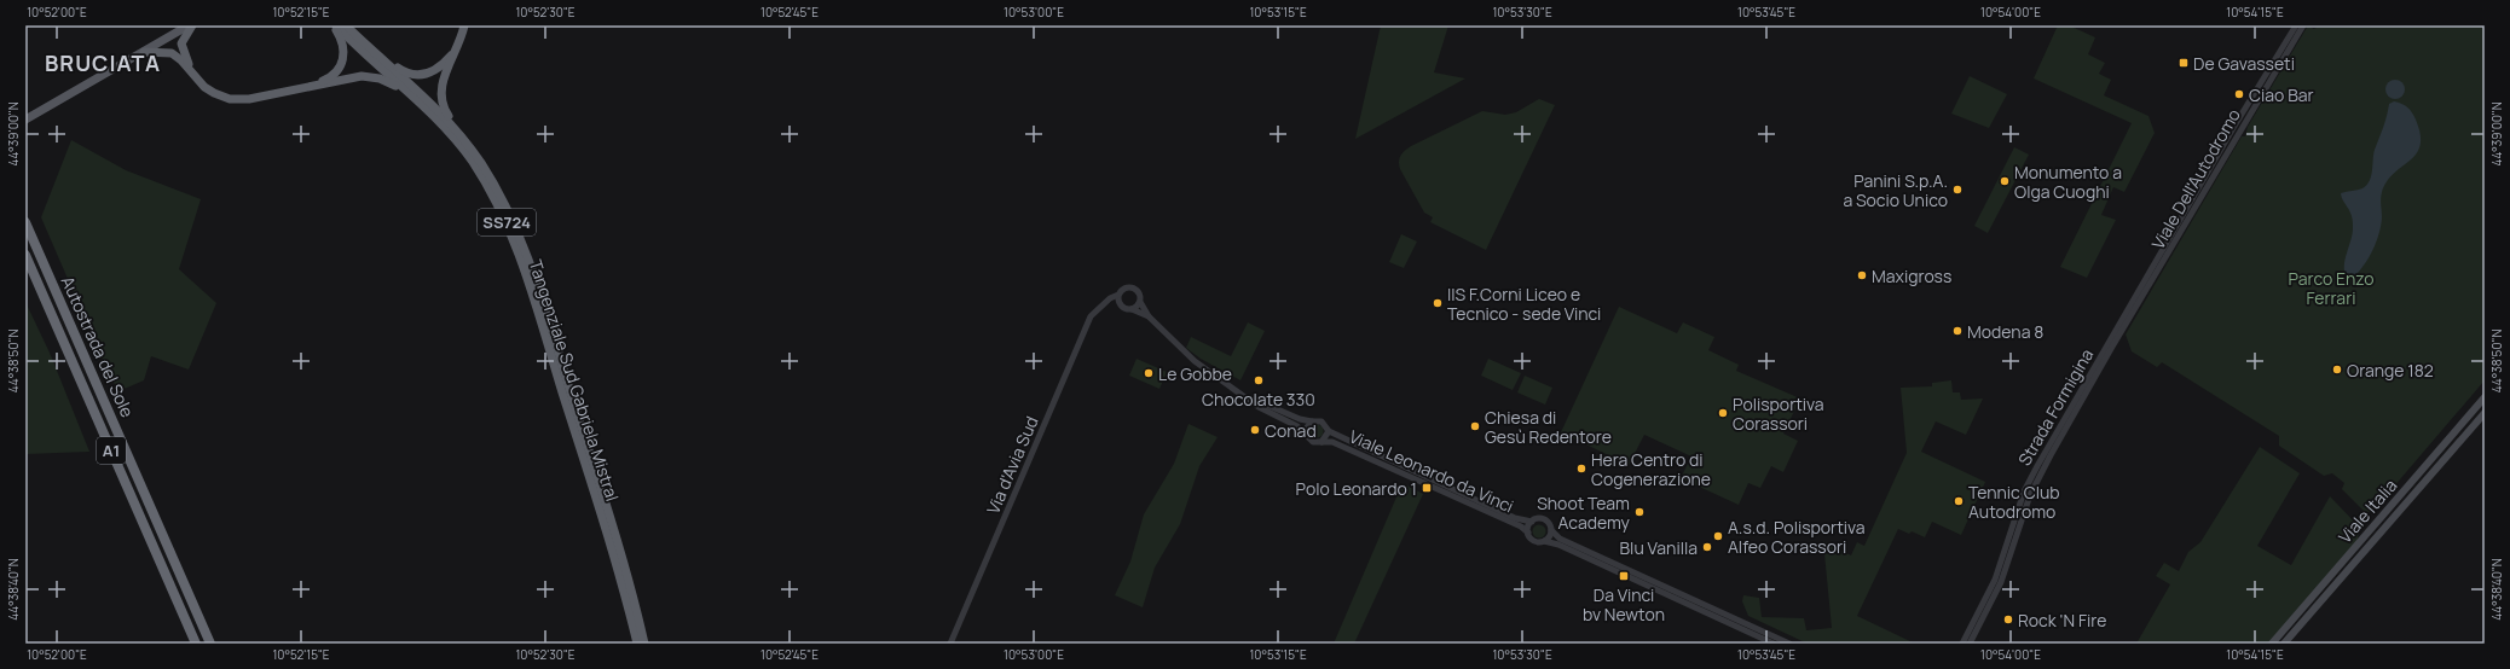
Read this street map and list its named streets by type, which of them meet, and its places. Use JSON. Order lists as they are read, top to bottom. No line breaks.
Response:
{"streets":{"highway":["SS724","Autostrada del Sole","Tangenziale Sud Gabriela Mistral","A1"],"main road":["Viale Italia"],"street":["Viale Dell'Autodromo","Strada Formigina","Via d'Avia Sud","Viale Leonardo da Vinci"]},"crossings":[["Viale Dell'Autodromo","Strada Formigina"],["SS724","Tangenziale Sud Gabriela Mistral"]],"districts":["BRUCIATA"],"parks":["Parco Enzo Ferrari"],"places":{"transit":["De Gavasseti","Polo Leonardo 1","Da Vinci bv Newton"],"other":["Ciao Bar","Monumento a Olga Cuoghi","Panini S.p.A. a Socio Unico","Maxigross","IIS F.Corni Liceo e Tecnico - sede Vinci","Modena 8","Orange 182","Le Gobbe","Chocolate 330","Polisportiva Corassori","Chiesa di Gesù Redentore","Conad","Hera Centro di Cogenerazione","Tennic Club Autodromo","Shoot Team Academy","A.s.d. Polisportiva Alfeo Corassori","Blu Vanilla","Rock 'N Fire"]},"coordinates":["10°52'00\"E","10°52'15\"E","10°52'30\"E","10°52'45\"E","10°53'00\"E","10°53'15\"E","10°53'30\"E","10°53'45\"E","10°54'00\"E","10°54'15\"E","44°39'00\"N","44°38'50\"N","44°38'40\"N"]}
